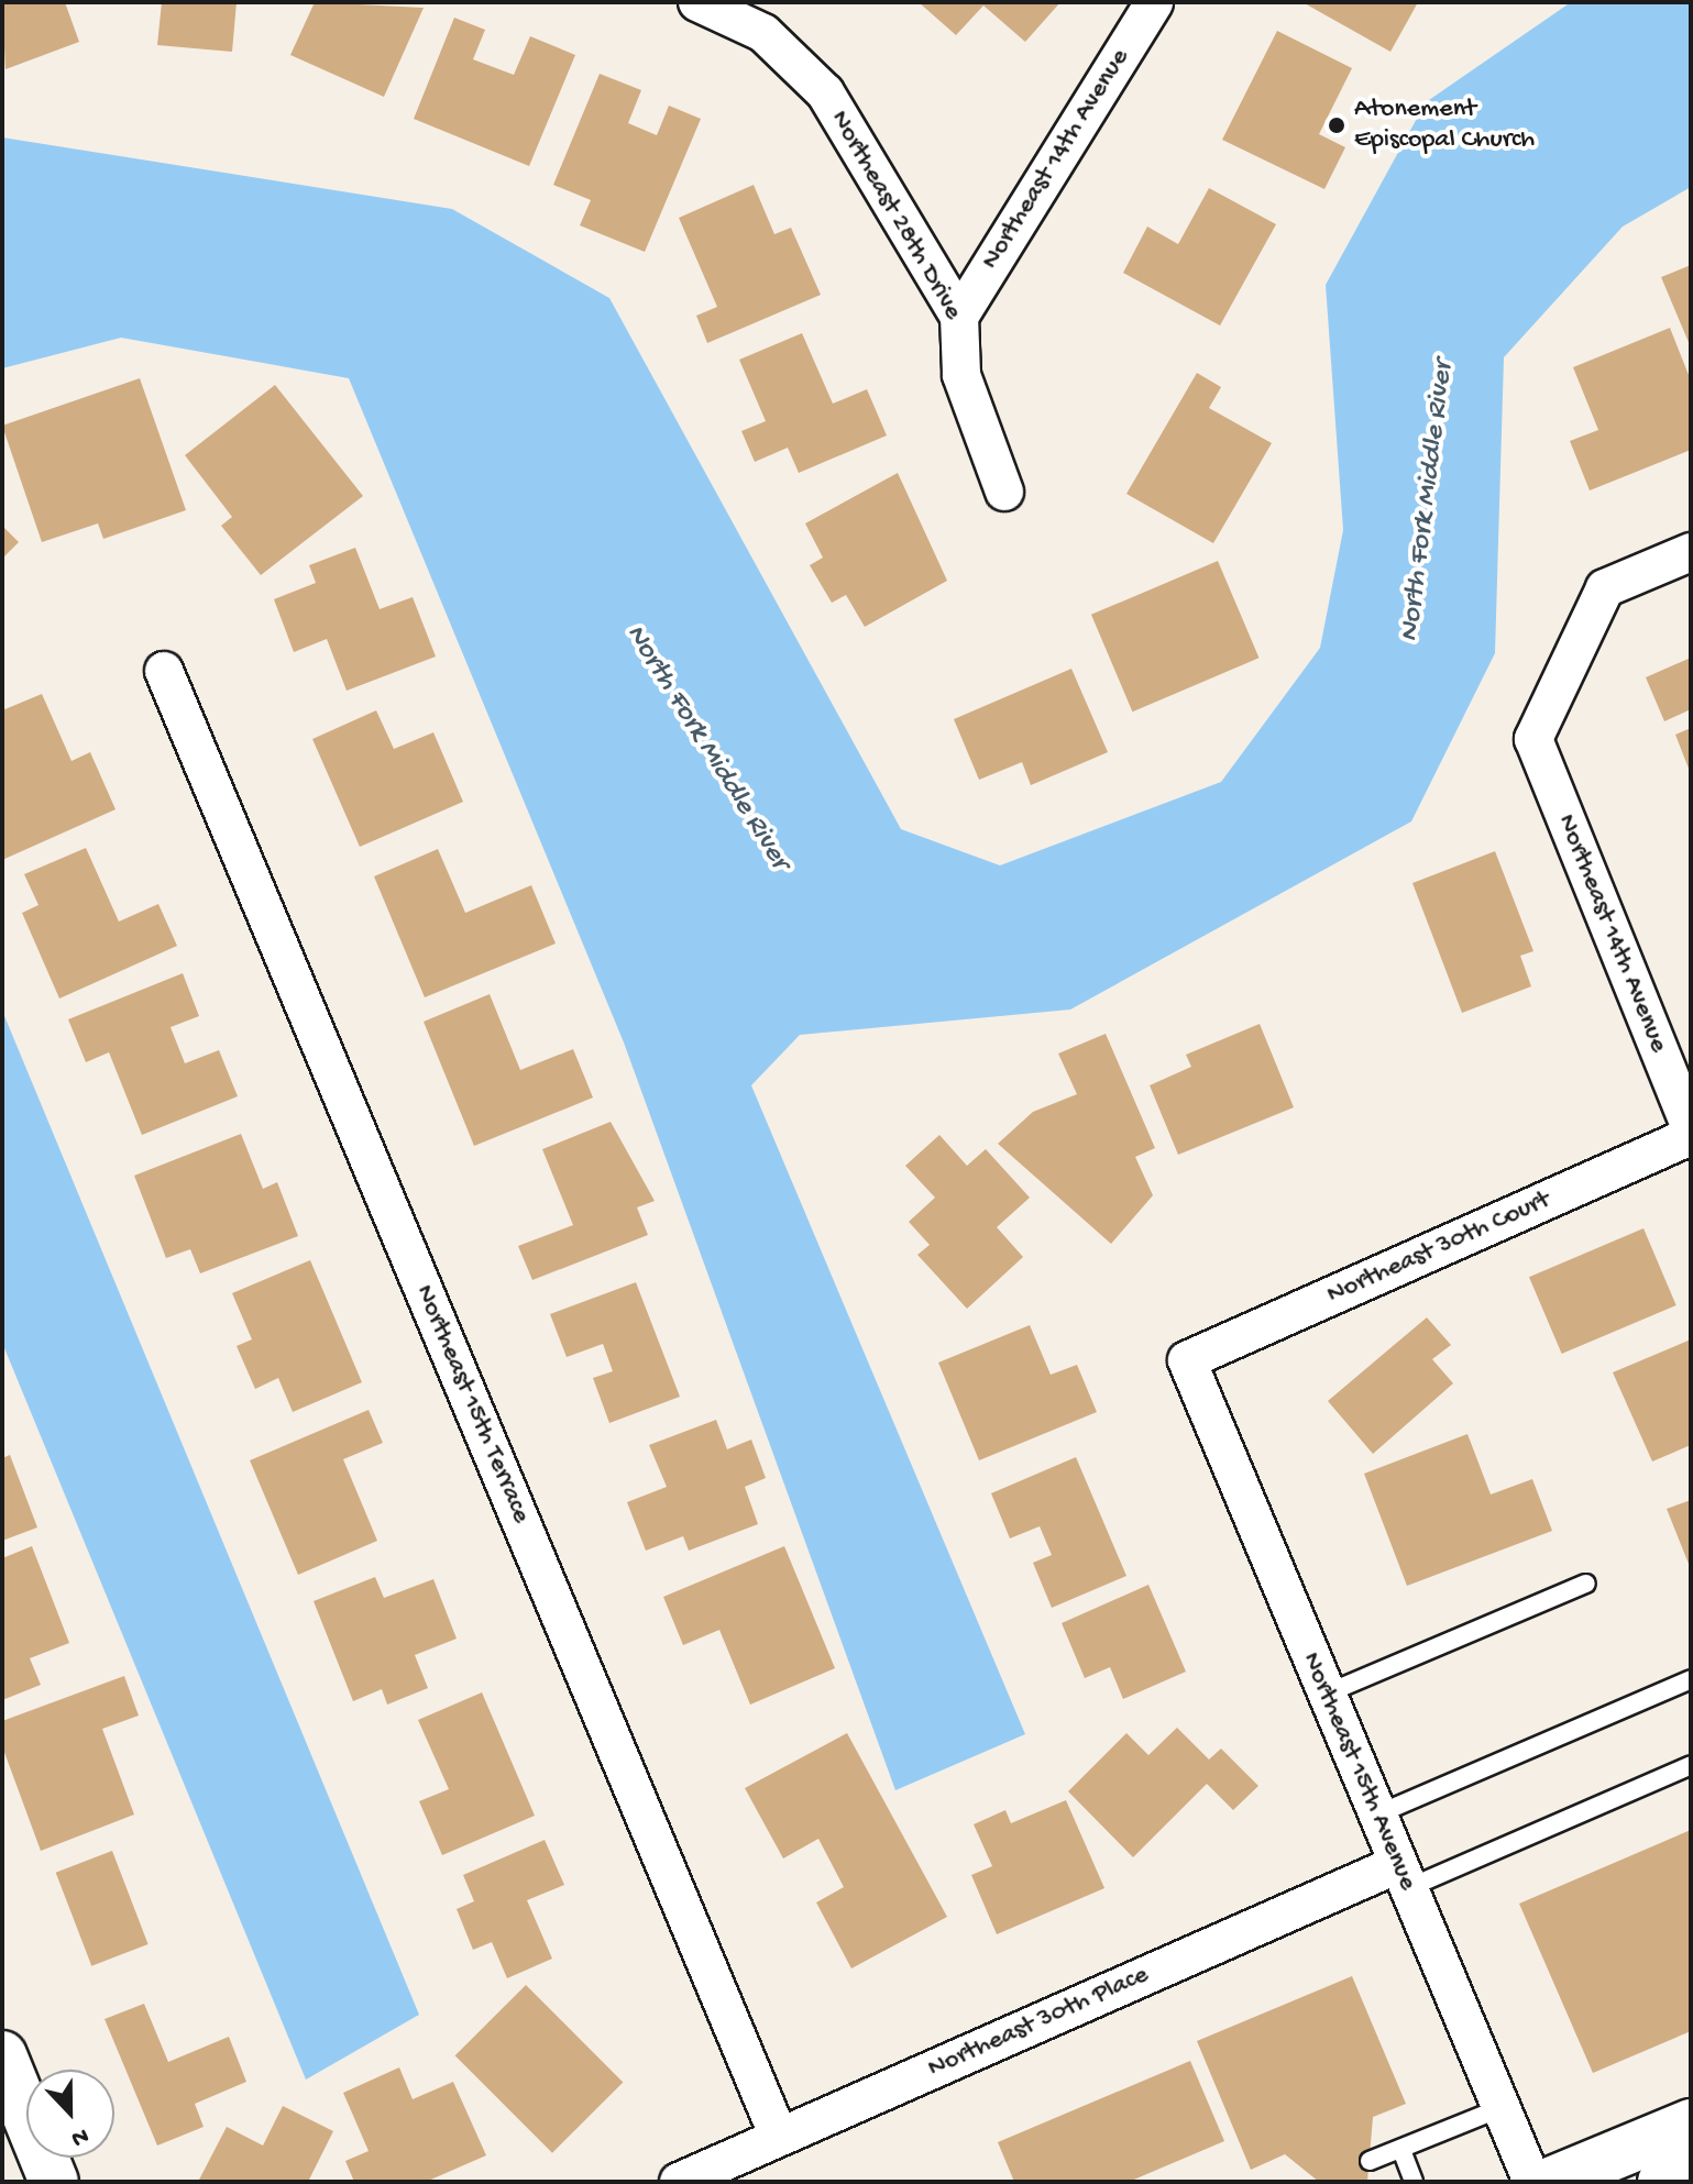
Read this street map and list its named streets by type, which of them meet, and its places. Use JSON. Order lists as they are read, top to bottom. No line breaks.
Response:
{"streets":{"street":["Northeast 14th Avenue","Northeast 28th Drive","Northeast 30th Court","Northeast 15th Terrace","Northeast 15th Avenue","Northeast 30th Place"]},"crossings":[["Northeast 14th Avenue","Northeast 28th Drive"],["Northeast 30th Court","Northeast 15th Avenue"],["Northeast 15th Terrace","Northeast 30th Place"],["Northeast 15th Avenue","Northeast 30th Place"]],"water":["North Fork Middle River"],"places":["Atonement Episcopal Church"],"north":"bottom"}
